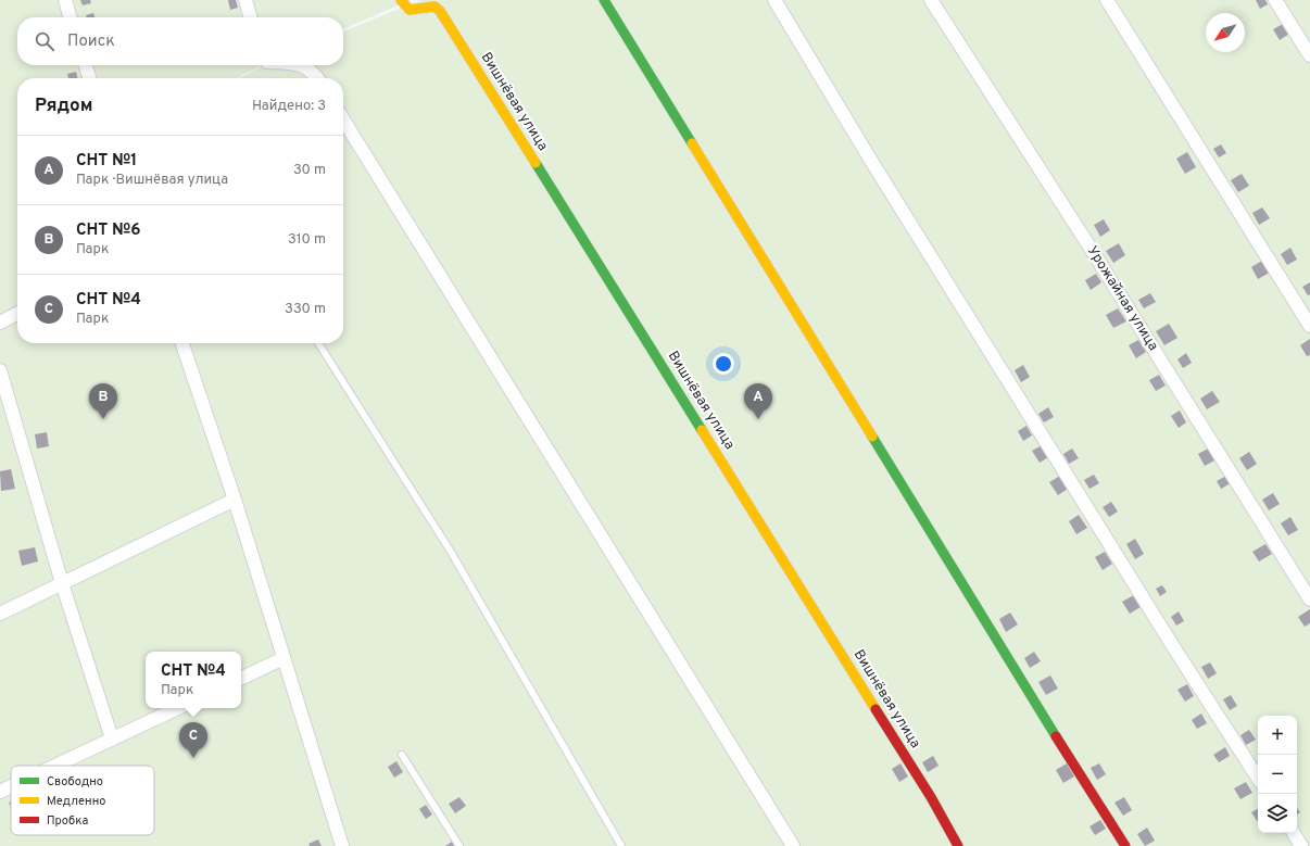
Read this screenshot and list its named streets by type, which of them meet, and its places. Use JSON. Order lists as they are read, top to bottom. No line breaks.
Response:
{"streets":{"street":["Вишнёвая улица","Урожайная улица"]},"legend":["Свободно","Медленно","Пробка"],"north":"bottom left","page":{"search":"Поиск","heading":["Рядом","Найдено: 3"],"list":[{"mark":"A","name":"СНТ №1","note":"Парк · Вишнёвая улица","value":"30 m"},{"mark":"B","name":"СНТ №6","note":"Парк","value":"310 m"},{"mark":"C","name":"СНТ №4","note":"Парк","value":"330 m"}],"pins":["A","B","C"],"popup":["СНТ №4","Парк"],"map_buttons":["+","−"]}}
